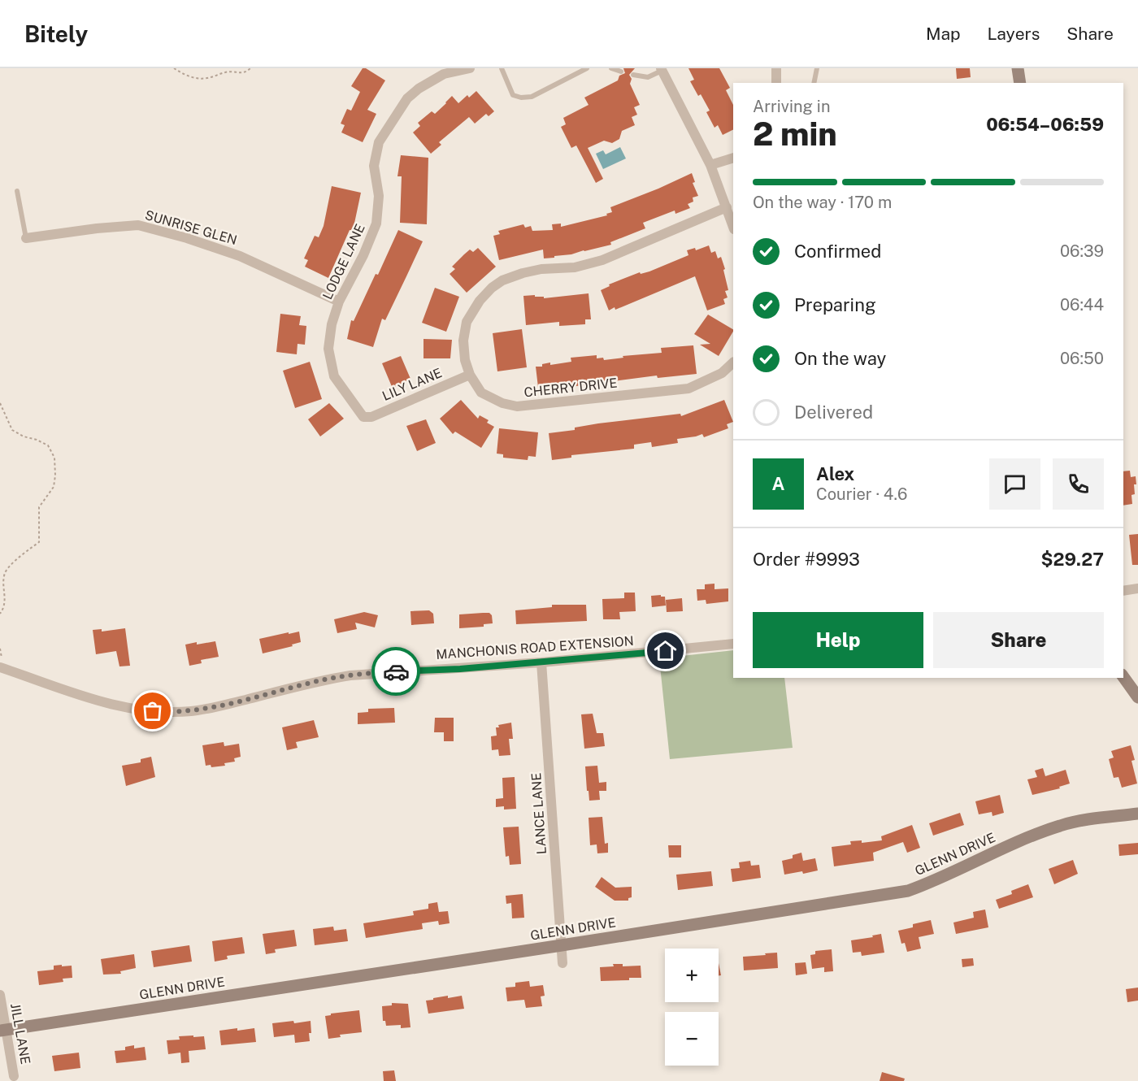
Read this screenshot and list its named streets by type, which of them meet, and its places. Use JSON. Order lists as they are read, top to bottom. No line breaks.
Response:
{"streets":{"street":["SUNRISE GLEN","LODGE LANE","LILY LANE","CHERRY DRIVE","MANCHONIS ROAD EXTENSION","LANCE LANE","GLENN DRIVE","JILL LANE"]},"crossings":[["SUNRISE GLEN","LODGE LANE"],["LODGE LANE","LILY LANE"],["LILY LANE","CHERRY DRIVE"],["MANCHONIS ROAD EXTENSION","LANCE LANE"],["LANCE LANE","GLENN DRIVE"],["GLENN DRIVE","JILL LANE"]],"page":{"header":"Bitely","nav":["Map","Layers","Share"],"heading":["2 min","Arriving in","06:54–06:59"],"panel":["Alex","Courier · 4.6","Order #9993","$29.27"],"bar":"On the way · 170 m","list":[["Confirmed","06:39"],["Preparing","06:44"],["On the way","06:50"],"Delivered"],"round":"A","buttons":["Help","Share"],"map_buttons":["+","−"]}}
